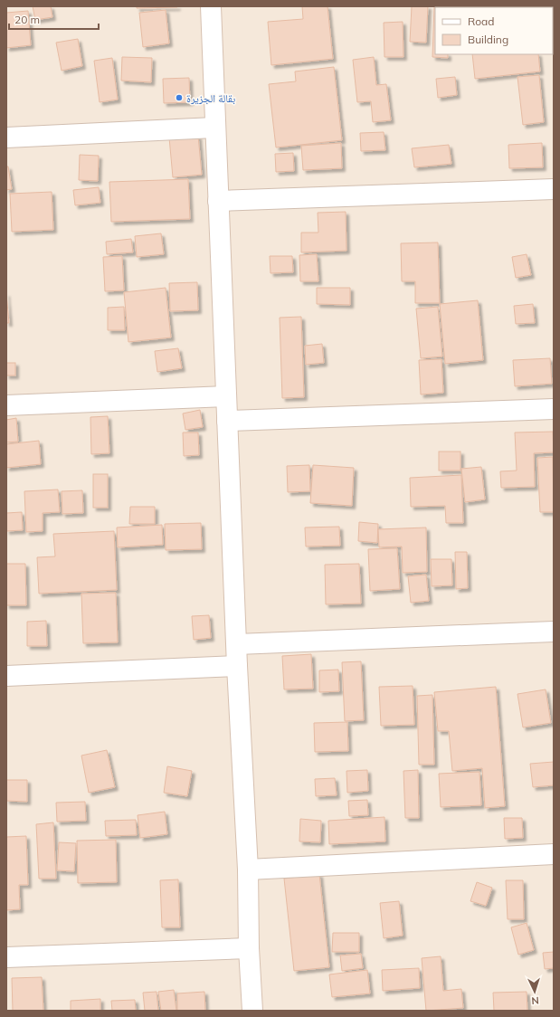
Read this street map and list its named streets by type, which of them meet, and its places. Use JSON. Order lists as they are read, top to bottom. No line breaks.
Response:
{"places":["بقالة الجزيرة"],"legend":["Road","Building"],"scale_bar":"20 m","north":"bottom"}
